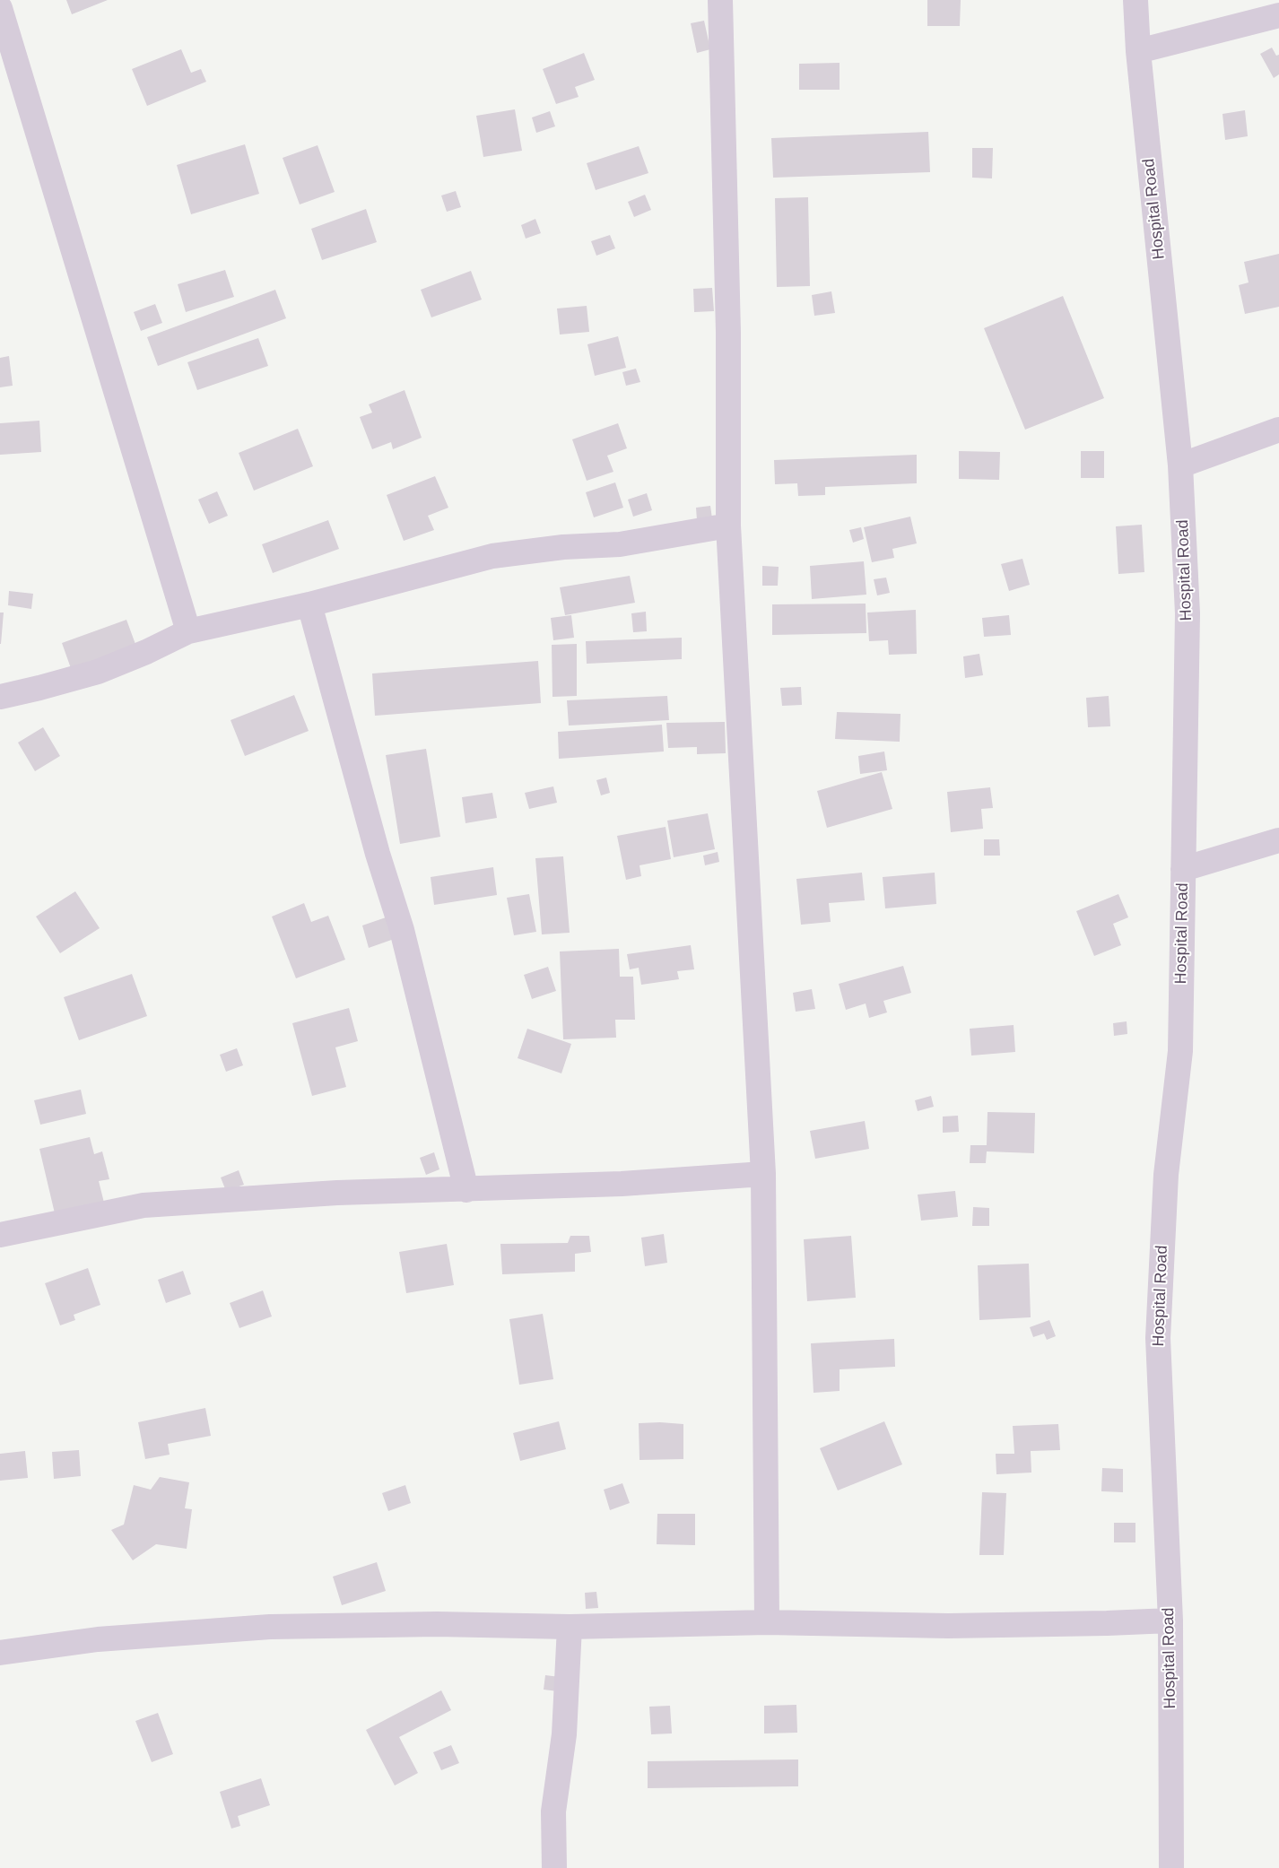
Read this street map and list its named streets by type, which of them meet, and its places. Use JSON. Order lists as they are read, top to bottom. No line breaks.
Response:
{"streets":{"street":["Hospital Road"]}}
